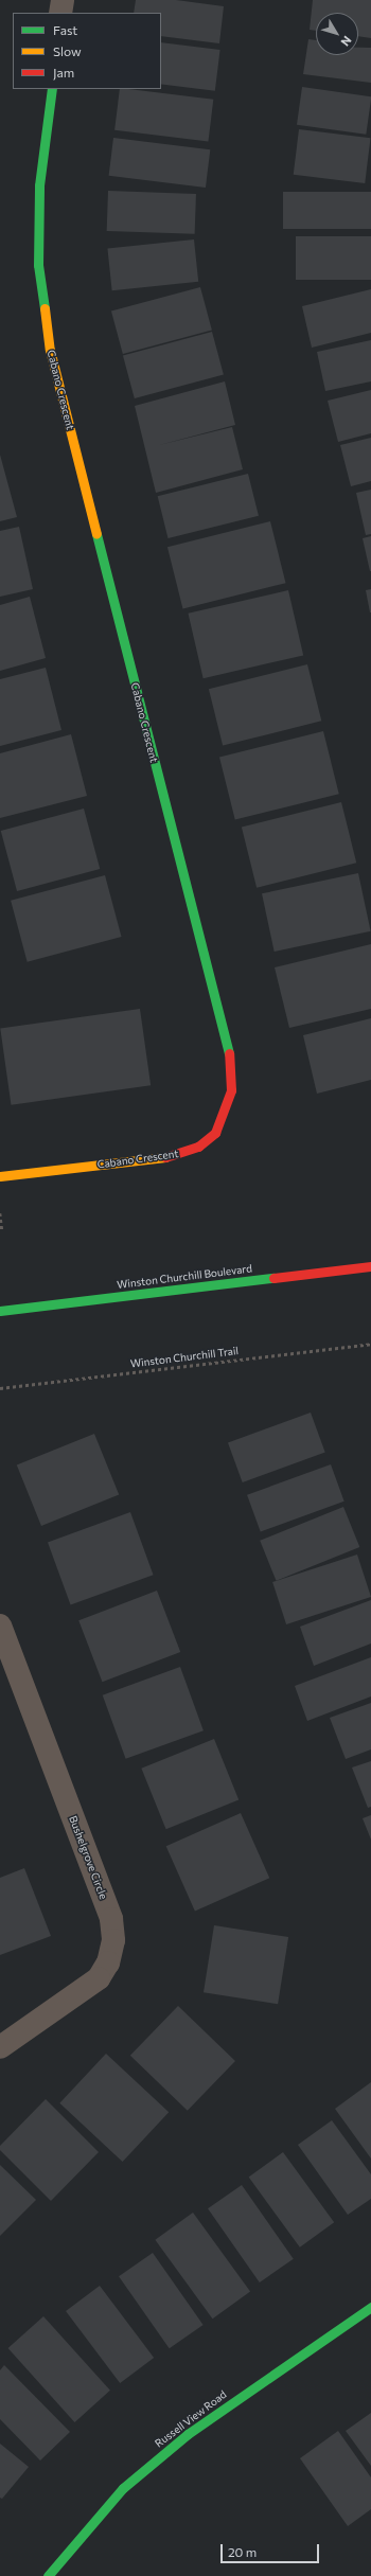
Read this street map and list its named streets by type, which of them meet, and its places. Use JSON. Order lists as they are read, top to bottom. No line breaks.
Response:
{"streets":{"street":["Cabano Crescent","Winston Churchill Boulevard","Bushelgrove Circle","Russell View Road"],"path":["Winston Churchill Trail"]},"legend":["Fast","Slow","Jam"],"scale_bar":"20 m","north":"bottom right"}
